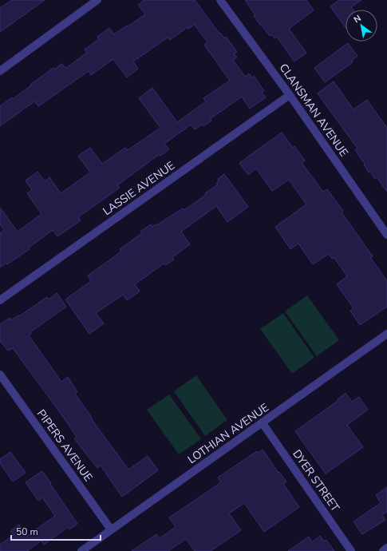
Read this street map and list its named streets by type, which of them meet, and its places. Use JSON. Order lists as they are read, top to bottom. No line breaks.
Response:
{"streets":{"street":["CLANSMAN AVENUE","LASSIE AVENUE","LOTHIAN AVENUE","PIPERS AVENUE","DYER STREET"]},"crossings":[["CLANSMAN AVENUE","LASSIE AVENUE"],["LOTHIAN AVENUE","PIPERS AVENUE"],["LOTHIAN AVENUE","DYER STREET"]],"scale_bar":"50 m","north":"top left"}
